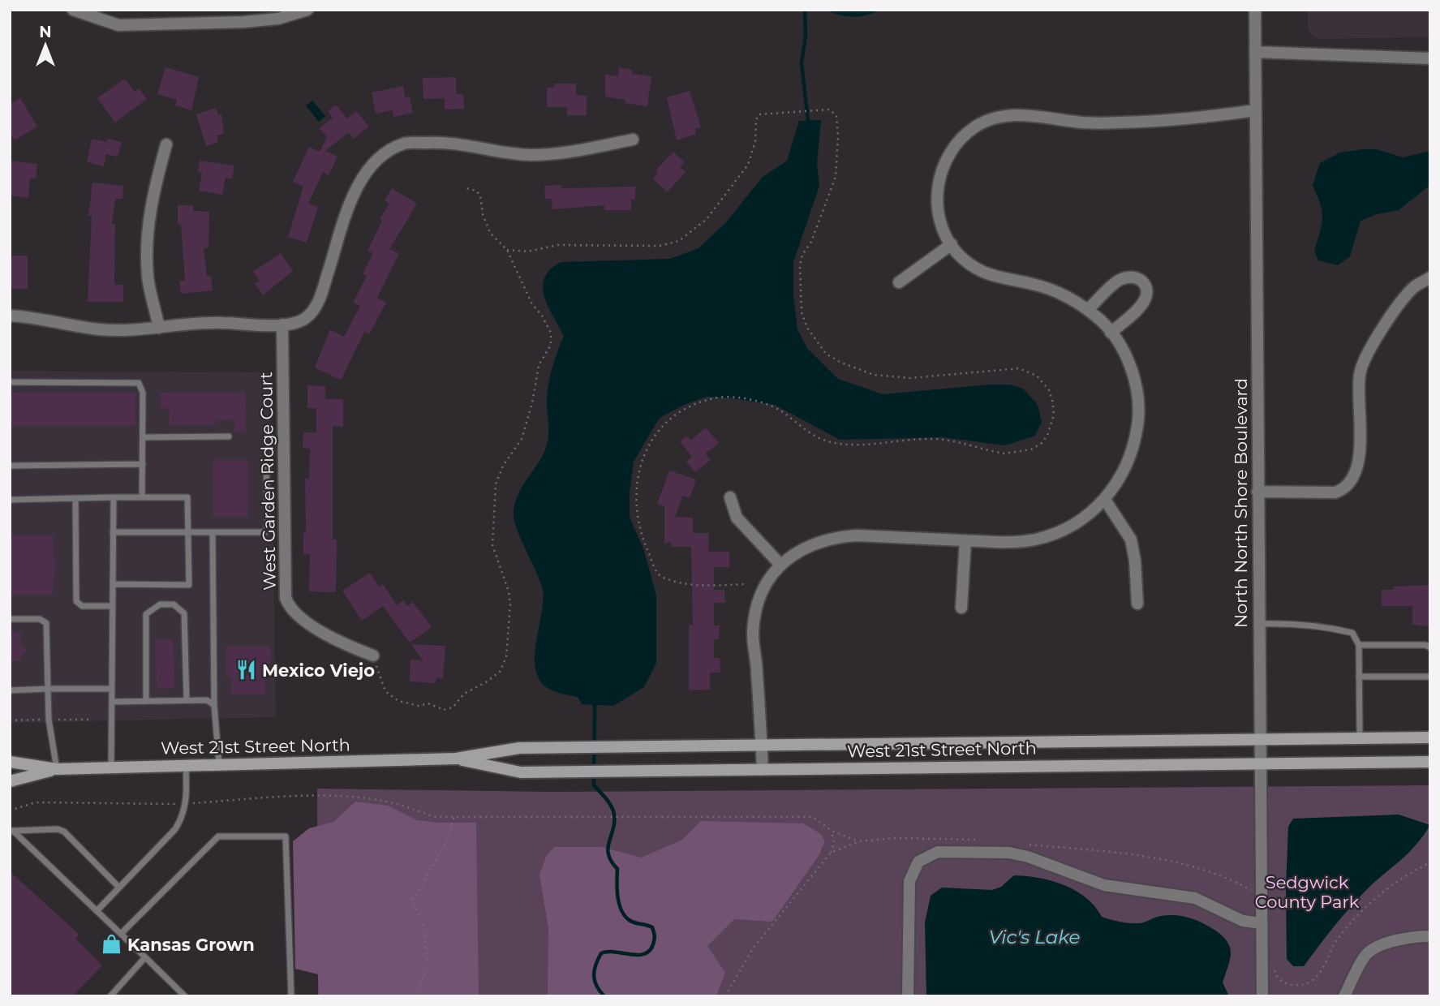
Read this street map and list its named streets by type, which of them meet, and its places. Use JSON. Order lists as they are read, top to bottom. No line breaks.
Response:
{"streets":{"main road":["West 21st Street North"],"street":["West Garden Ridge Court","North North Shore Boulevard"]},"crossings":[["North North Shore Boulevard","West 21st Street North"]],"water":["Vic's Lake"],"parks":["Sedgwick County Park"],"places":{"restaurant":["Mexico Viejo"],"shop":["Kansas Grown"]},"north":"top"}
